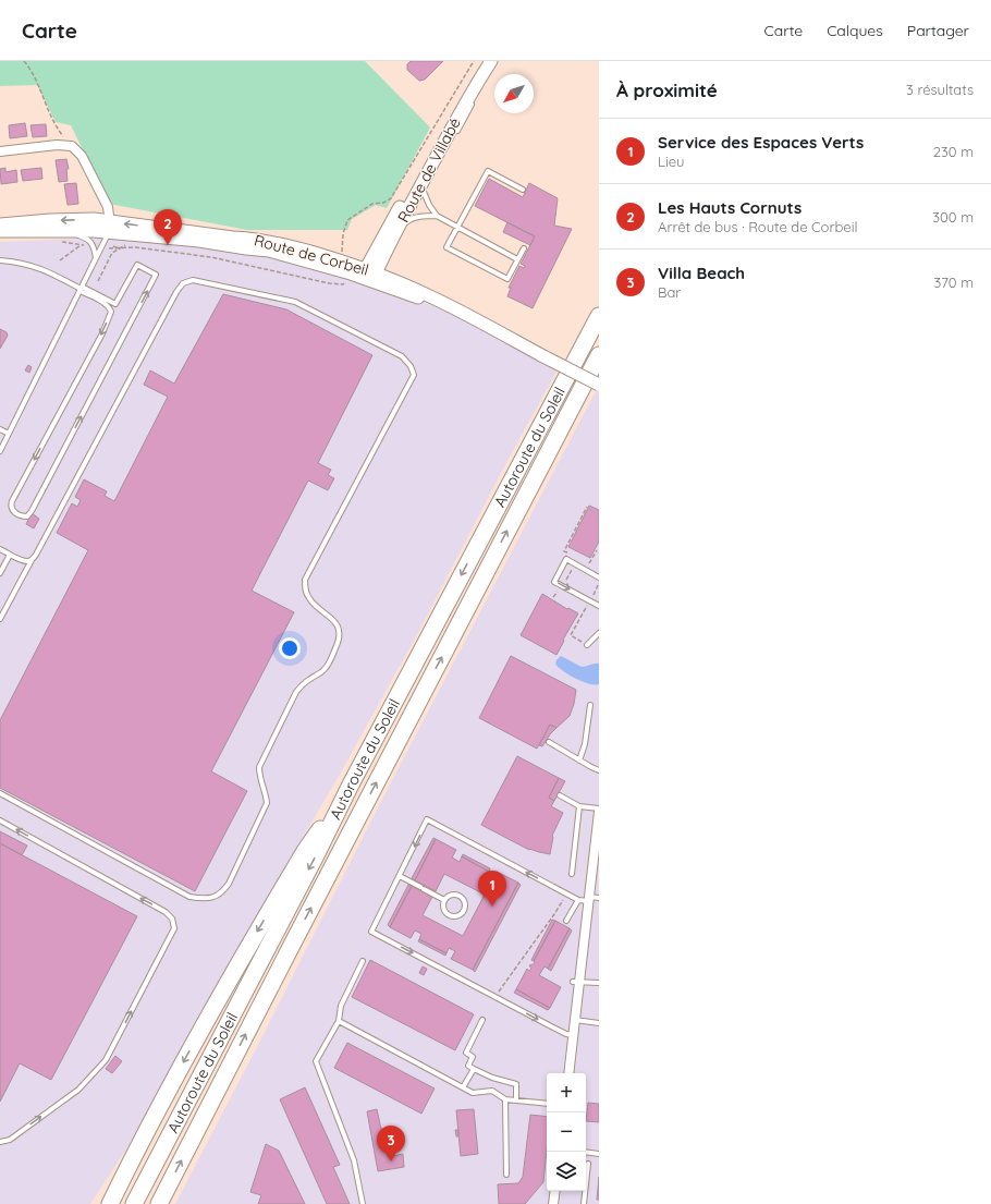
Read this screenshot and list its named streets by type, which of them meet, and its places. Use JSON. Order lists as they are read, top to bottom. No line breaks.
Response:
{"streets":{"highway":["Autoroute du Soleil"],"street":["Route de Villabé","Route de Corbeil"]},"crossings":[["Route de Villabé","Route de Corbeil"]],"north":"bottom left","page":{"header":"Carte","nav":["Carte","Calques","Partager"],"heading":["À proximité","3 résultats"],"list":[{"mark":"1","name":"Service des Espaces Verts","note":"Lieu","value":"230 m"},{"mark":"2","name":"Les Hauts Cornuts","note":"Arrêt de bus · Route de Corbeil","value":"300 m"},{"mark":"3","name":"Villa Beach","note":"Bar","value":"370 m"}],"pins":["2","1","3"],"map_buttons":["+","−"]}}
